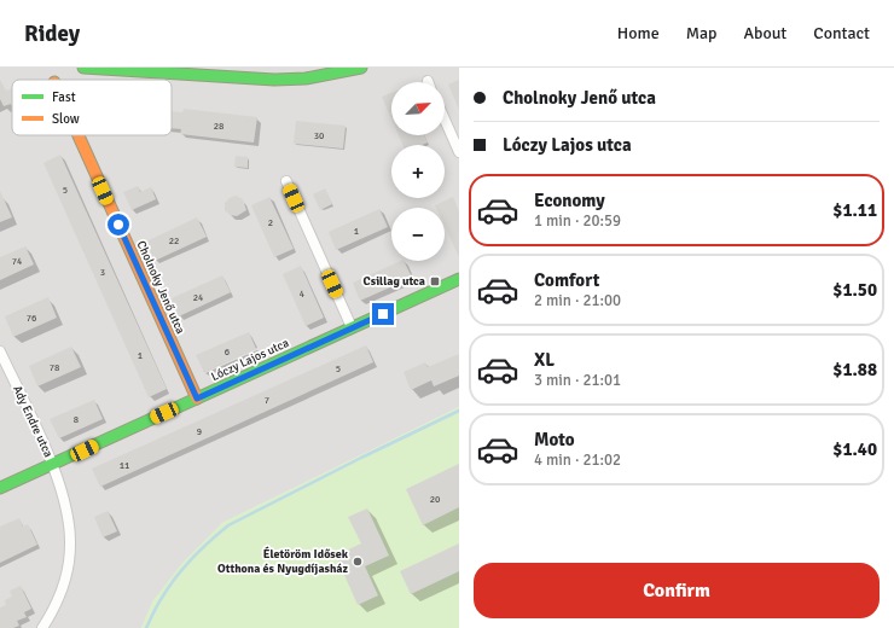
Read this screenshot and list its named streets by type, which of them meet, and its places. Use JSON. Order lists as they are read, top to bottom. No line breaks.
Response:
{"streets":{"street":["Cholnoky Jenő utca","Lóczy Lajos utca","Ady Endre utca"]},"crossings":[["Cholnoky Jenő utca","Lóczy Lajos utca"],["Lóczy Lajos utca","Ady Endre utca"]],"places":{"transit":["Csillag utca"],"other":["Életöröm Idősek Otthona és Nyugdíjasház"]},"house_numbers":["28","30","5","2","1","22","74","3","4","24","76","6","1","78","5","7","8","9","11","20"],"legend":["Fast","Slow"],"north":"top right","page":{"header":"Ridey","nav":["Home","Map","About","Contact"],"banner":["Cholnoky Jenő utca","Lóczy Lajos utca"],"map_buttons":["+","−"],"list":[{"name":"Economy","note":"1 min · 20:59","value":"$1.11"},{"name":"Comfort","note":"2 min · 21:00","value":"$1.50"},{"name":"XL","note":"3 min · 21:01","value":"$1.88"},{"name":"Moto","note":"4 min · 21:02","value":"$1.40"}],"buttons":"Confirm"}}
